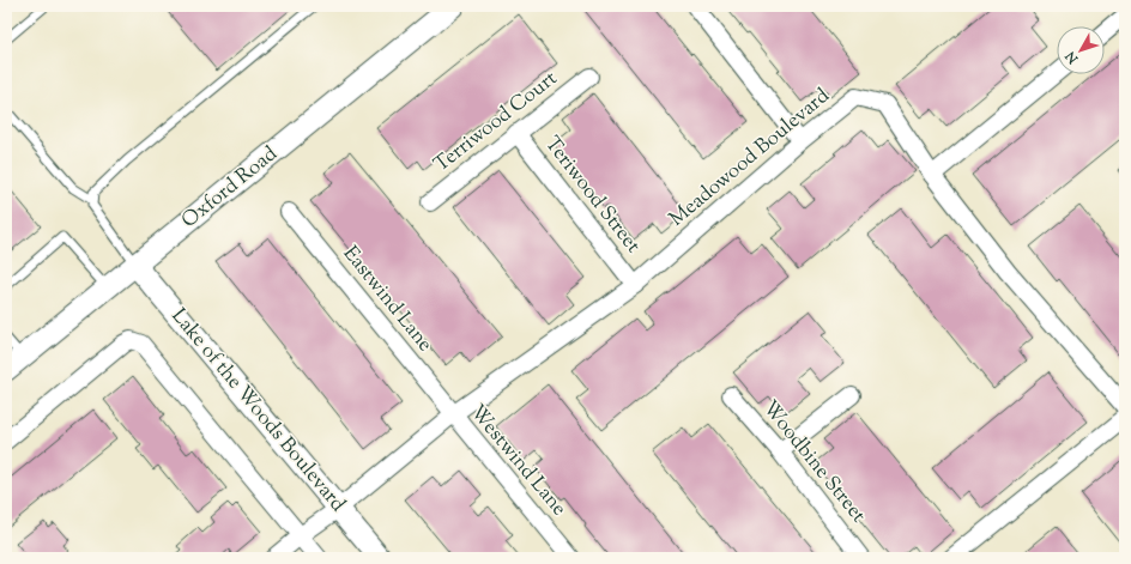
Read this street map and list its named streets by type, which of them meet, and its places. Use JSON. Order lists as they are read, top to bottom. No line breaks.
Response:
{"streets":{"street":["Terriwood Court","Meadowood Boulevard","Oxford Road","Teriwood Street","Eastwind Lane","Lake of the Woods Boulevard","Westwind Lane","Woodbine Street"]},"crossings":[["Terriwood Court","Teriwood Street"],["Meadowood Boulevard","Teriwood Street"],["Meadowood Boulevard","Eastwind Lane"],["Meadowood Boulevard","Westwind Lane"],["Oxford Road","Lake of the Woods Boulevard"],["Eastwind Lane","Westwind Lane"],["Lake of the Woods Boulevard","Westwind Lane"]],"north":"bottom left"}
